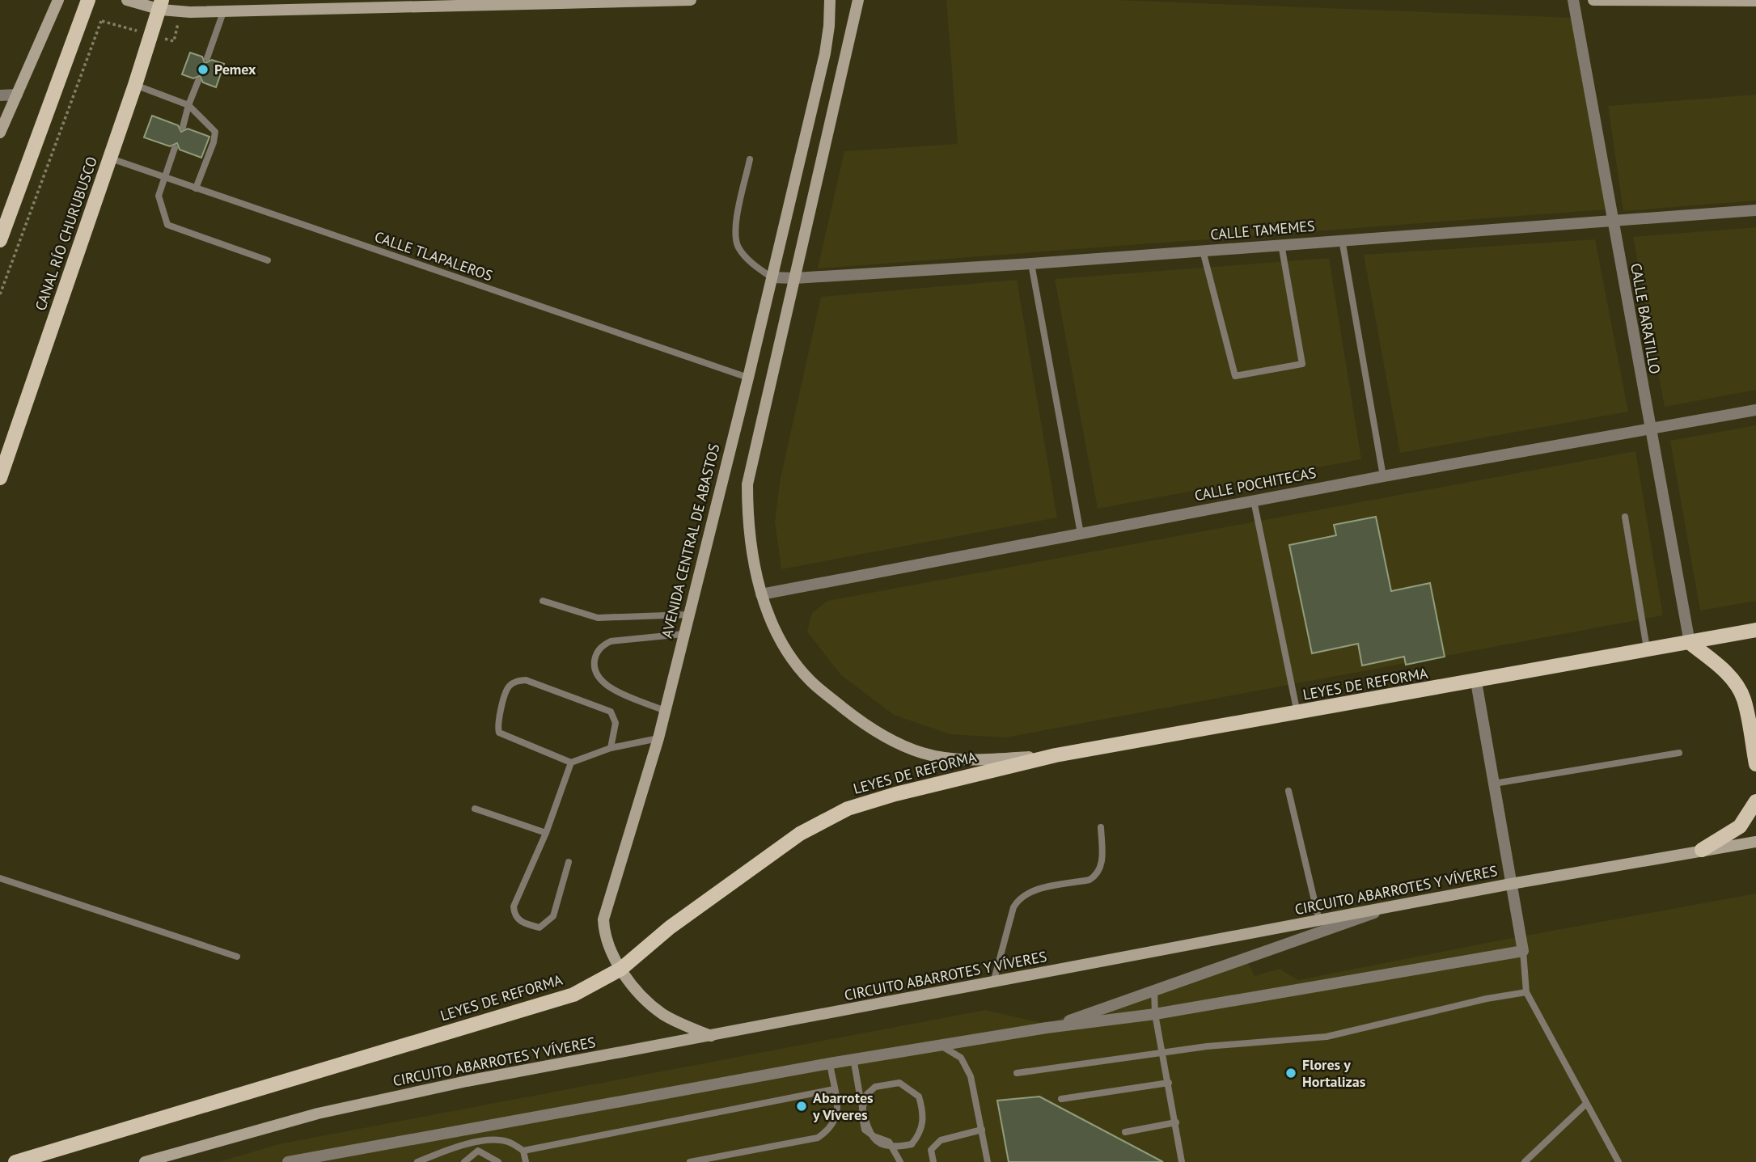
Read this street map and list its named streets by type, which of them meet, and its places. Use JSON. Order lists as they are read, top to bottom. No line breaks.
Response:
{"streets":{"main road":["CANAL RÍO CHURUBUSCO","AVENIDA CENTRAL DE ABASTOS","LEYES DE REFORMA","CIRCUITO ABARROTES Y VÍVERES"],"street":["CALLE TAMEMES","CALLE BARATILLO","CALLE POCHITECAS"],"lane":["CALLE TLAPALEROS"]},"crossings":[["CALLE TAMEMES","CALLE BARATILLO"],["CALLE TAMEMES","AVENIDA CENTRAL DE ABASTOS"],["CANAL RÍO CHURUBUSCO","CALLE TLAPALEROS"],["CALLE TLAPALEROS","AVENIDA CENTRAL DE ABASTOS"],["CALLE BARATILLO","CALLE POCHITECAS"],["CALLE BARATILLO","LEYES DE REFORMA"],["AVENIDA CENTRAL DE ABASTOS","LEYES DE REFORMA"],["AVENIDA CENTRAL DE ABASTOS","CIRCUITO ABARROTES Y VÍVERES"]],"places":["Pemex","Flores y Hortalizas","Abarrotes y Víveres"]}
